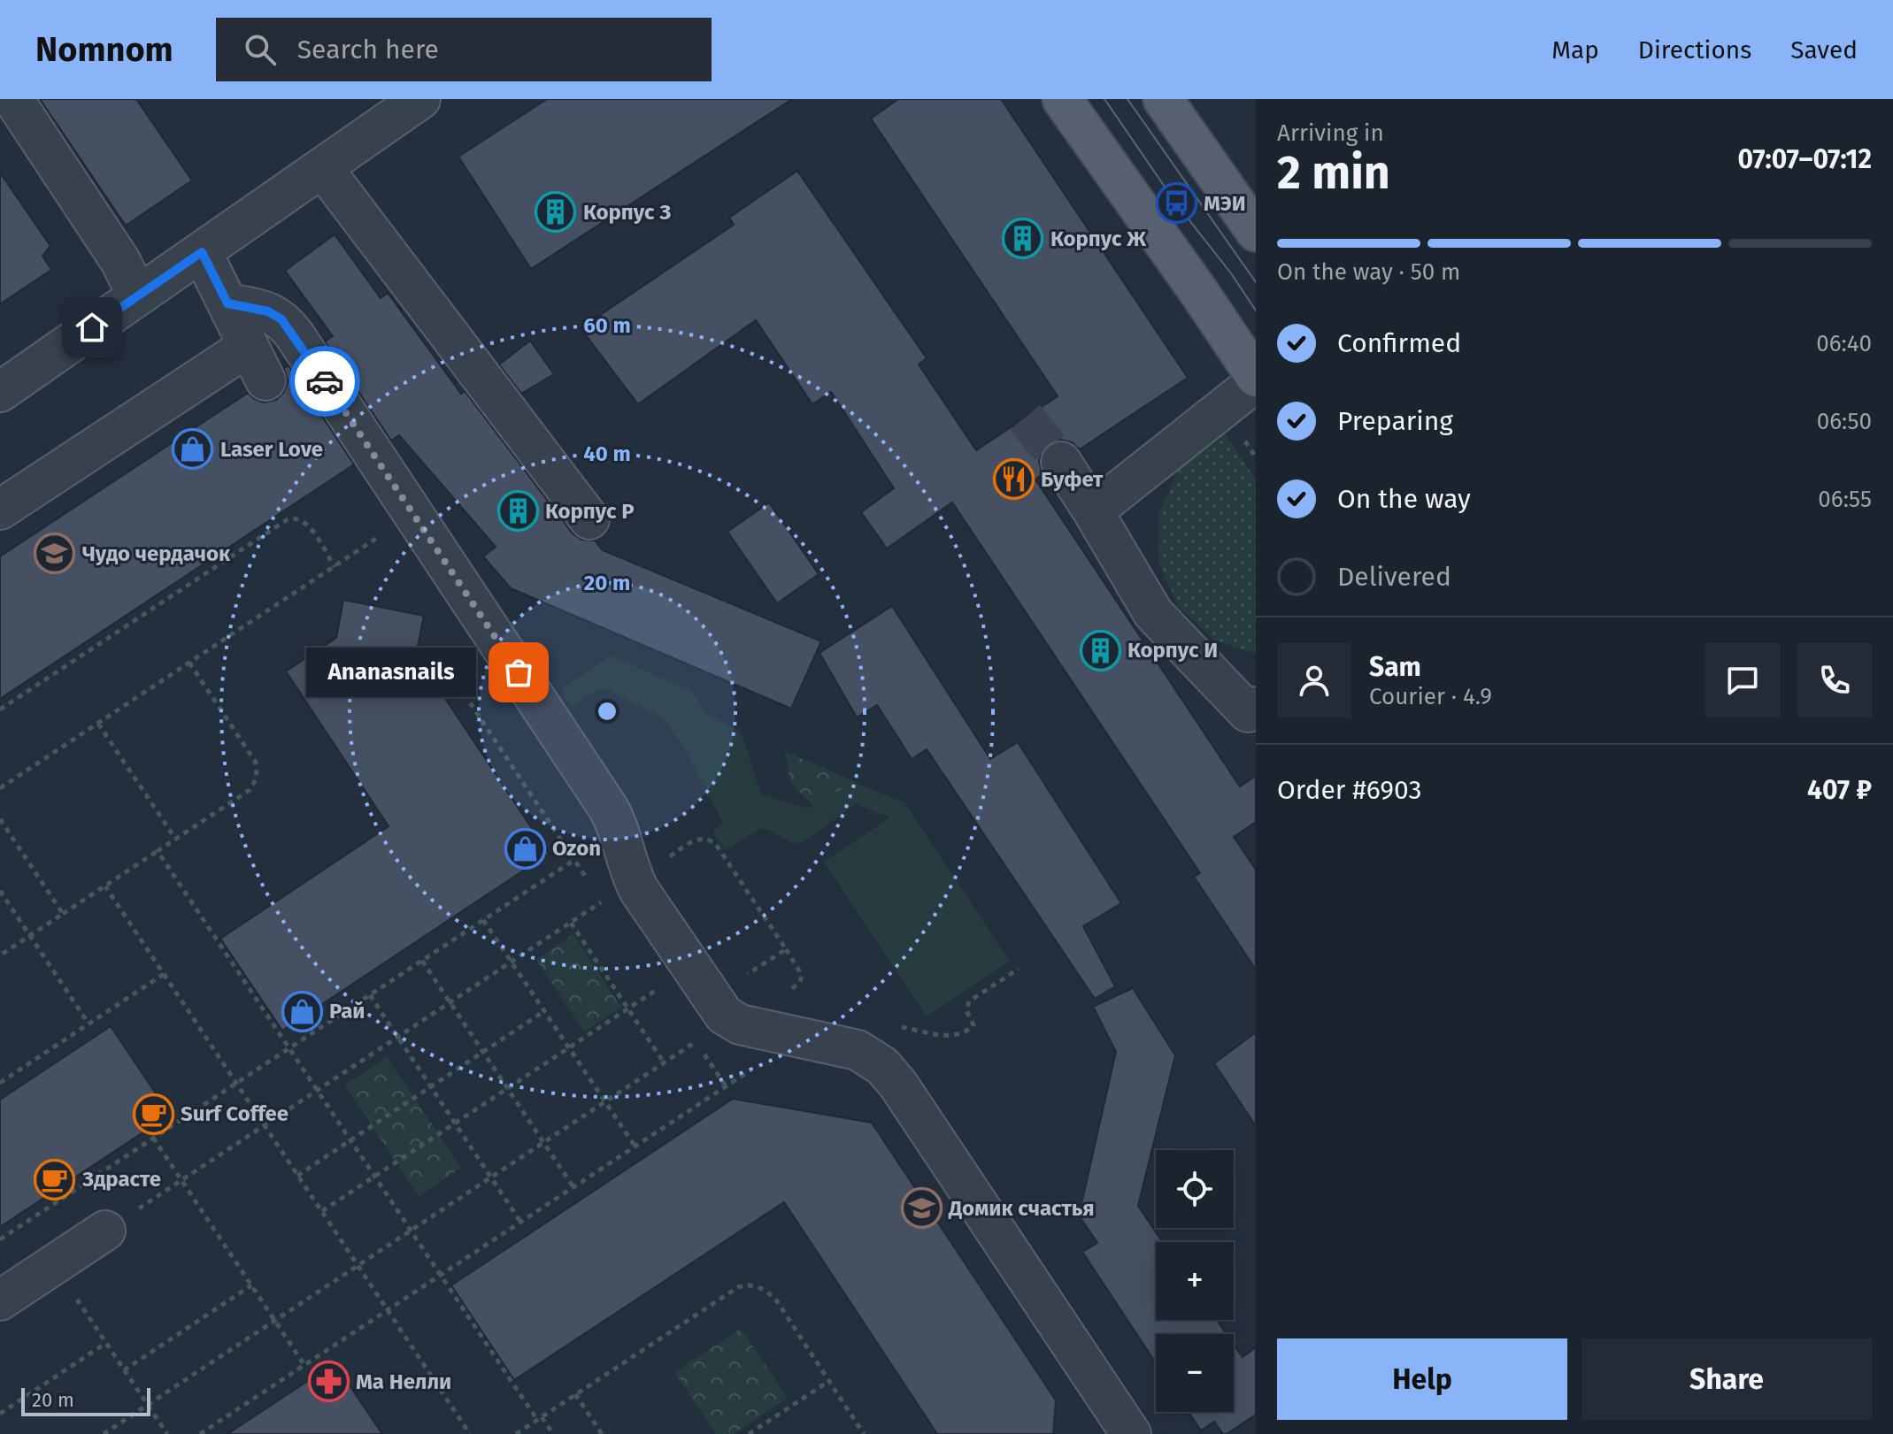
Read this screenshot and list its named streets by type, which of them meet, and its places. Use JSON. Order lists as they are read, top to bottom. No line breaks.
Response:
{"places":{"bus stop":["МЭИ"],"building":["Корпус З","Корпус Ж","Корпус Р","Корпус И"],"shop":["Laser Love","Ozon","Рай"],"restaurant":["Буфет"],"school or university":["Чудо чердачок","Домик счастья"],"other":["Ananasnails"],"cafe":["Surf Coffee","Здрасте"],"pharmacy":["Ма Нелли"]},"scale_bar":"20 m","page":{"header":"Nomnom","search":"Search here","nav":["Map","Directions","Saved"],"heading":["2 min","Arriving in","07:07–07:12"],"panel":["Sam","Courier · 4.9","Order #6903","407 ₽"],"bar":"On the way · 50 m","list":[["Confirmed","06:40"],["Preparing","06:50"],["On the way","06:55"],"Delivered"],"bubble":"Ananasnails","map_buttons":["+","−"],"buttons":["Help","Share"],"scale":"20 m"},"rings":["60 m","40 m","20 m"]}
